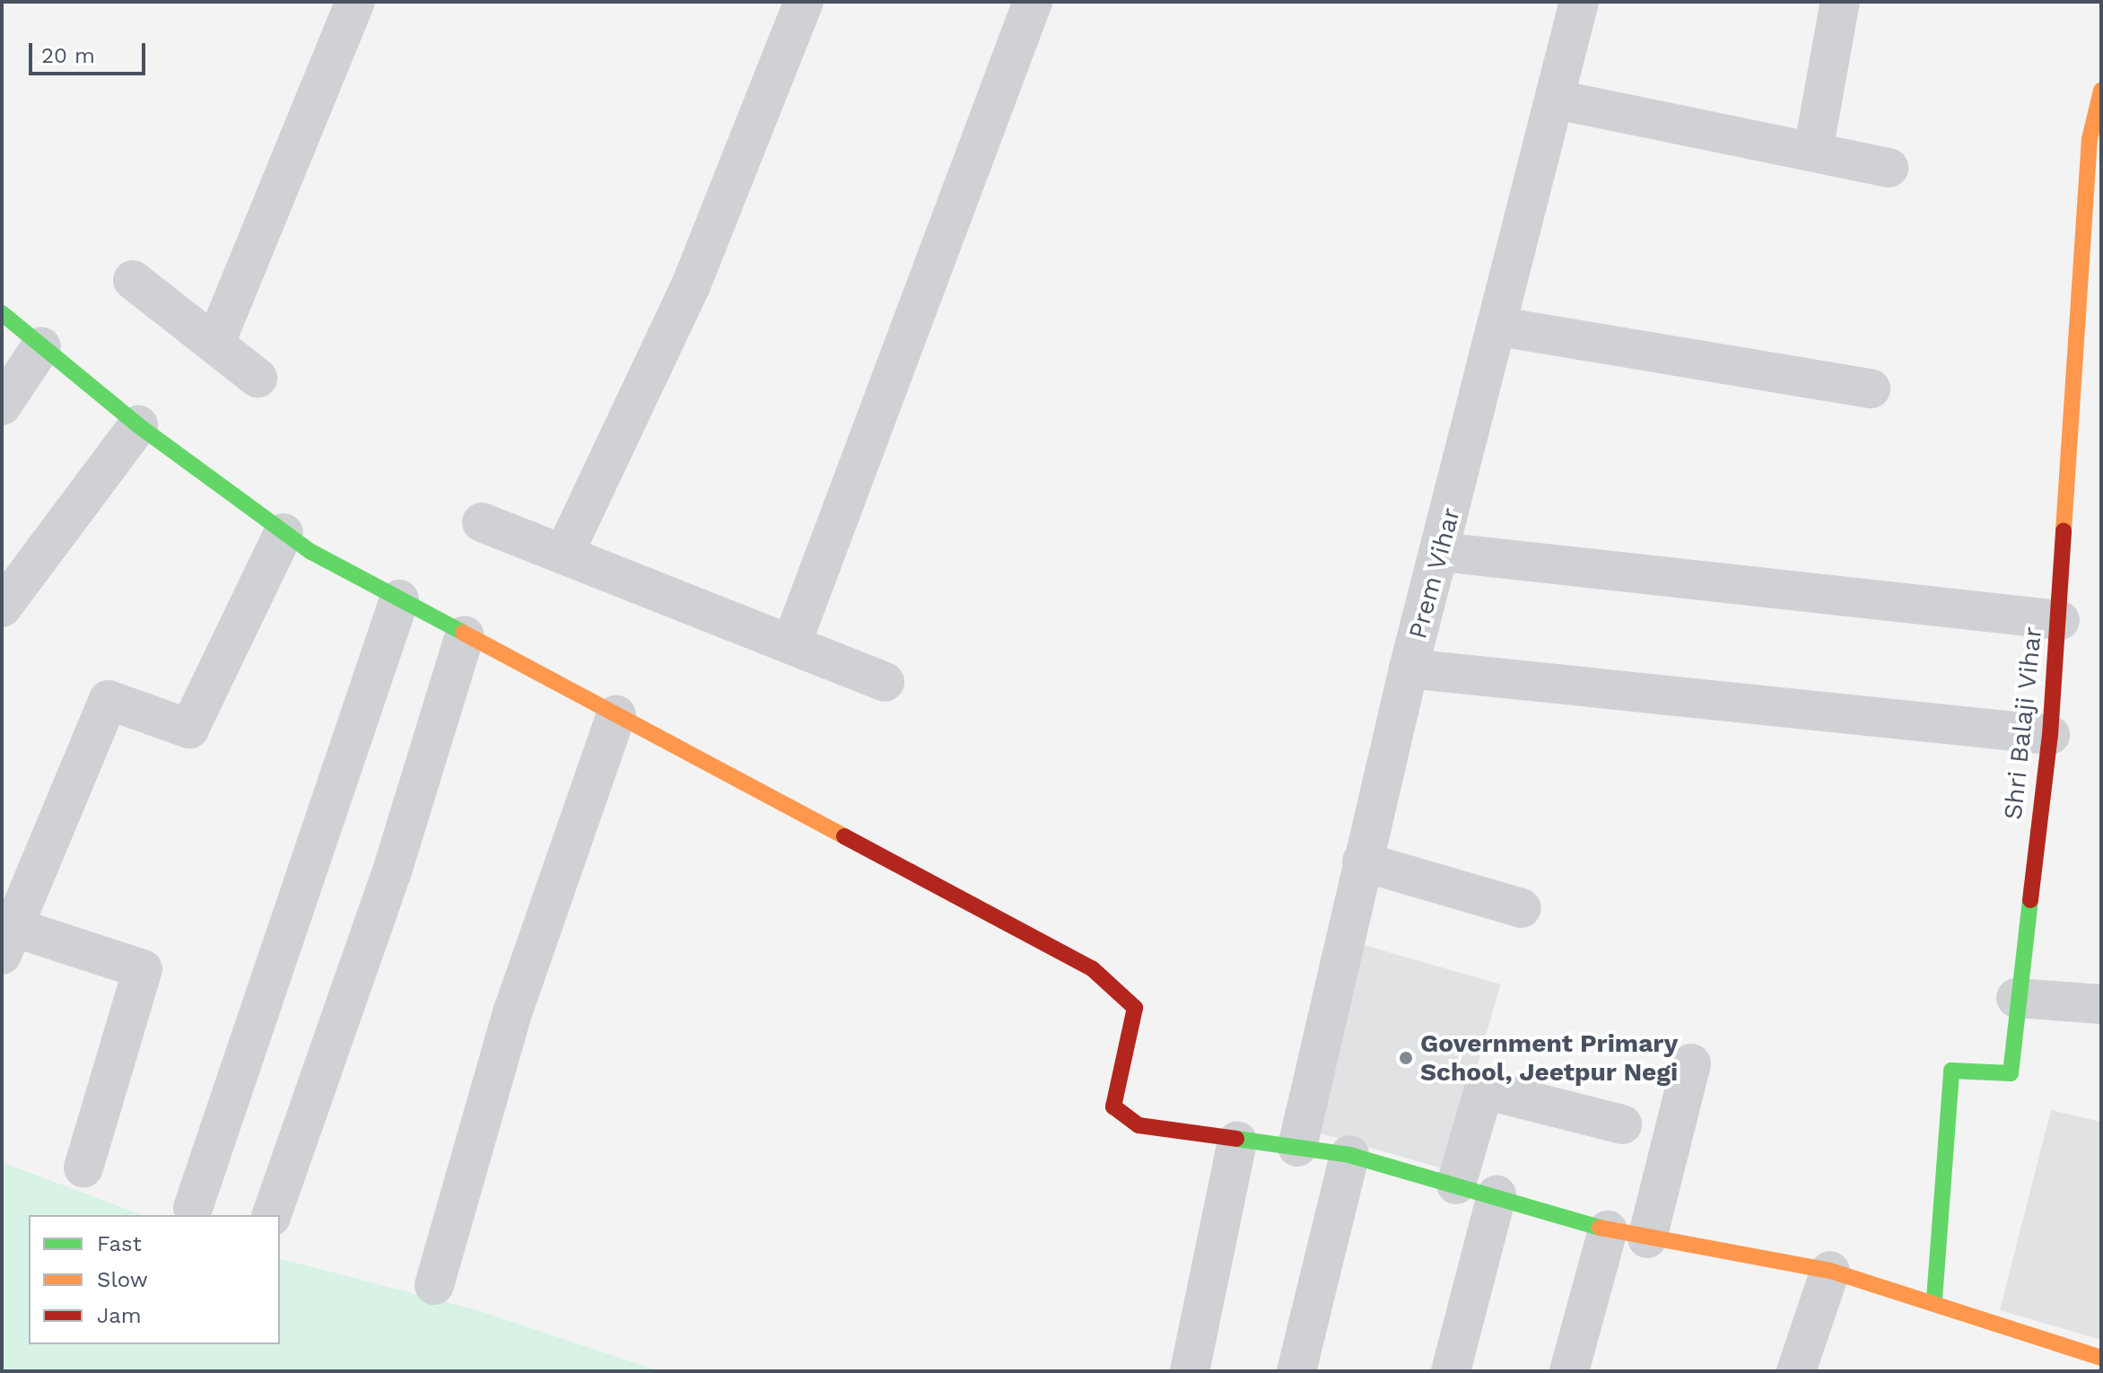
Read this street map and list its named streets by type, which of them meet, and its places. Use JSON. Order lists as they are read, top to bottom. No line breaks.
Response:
{"streets":{"street":["Prem Vihar","Shri Balaji Vihar"]},"places":["Government Primary School, Jeetpur Negi"],"legend":["Fast","Slow","Jam"],"scale_bar":"20 m"}
